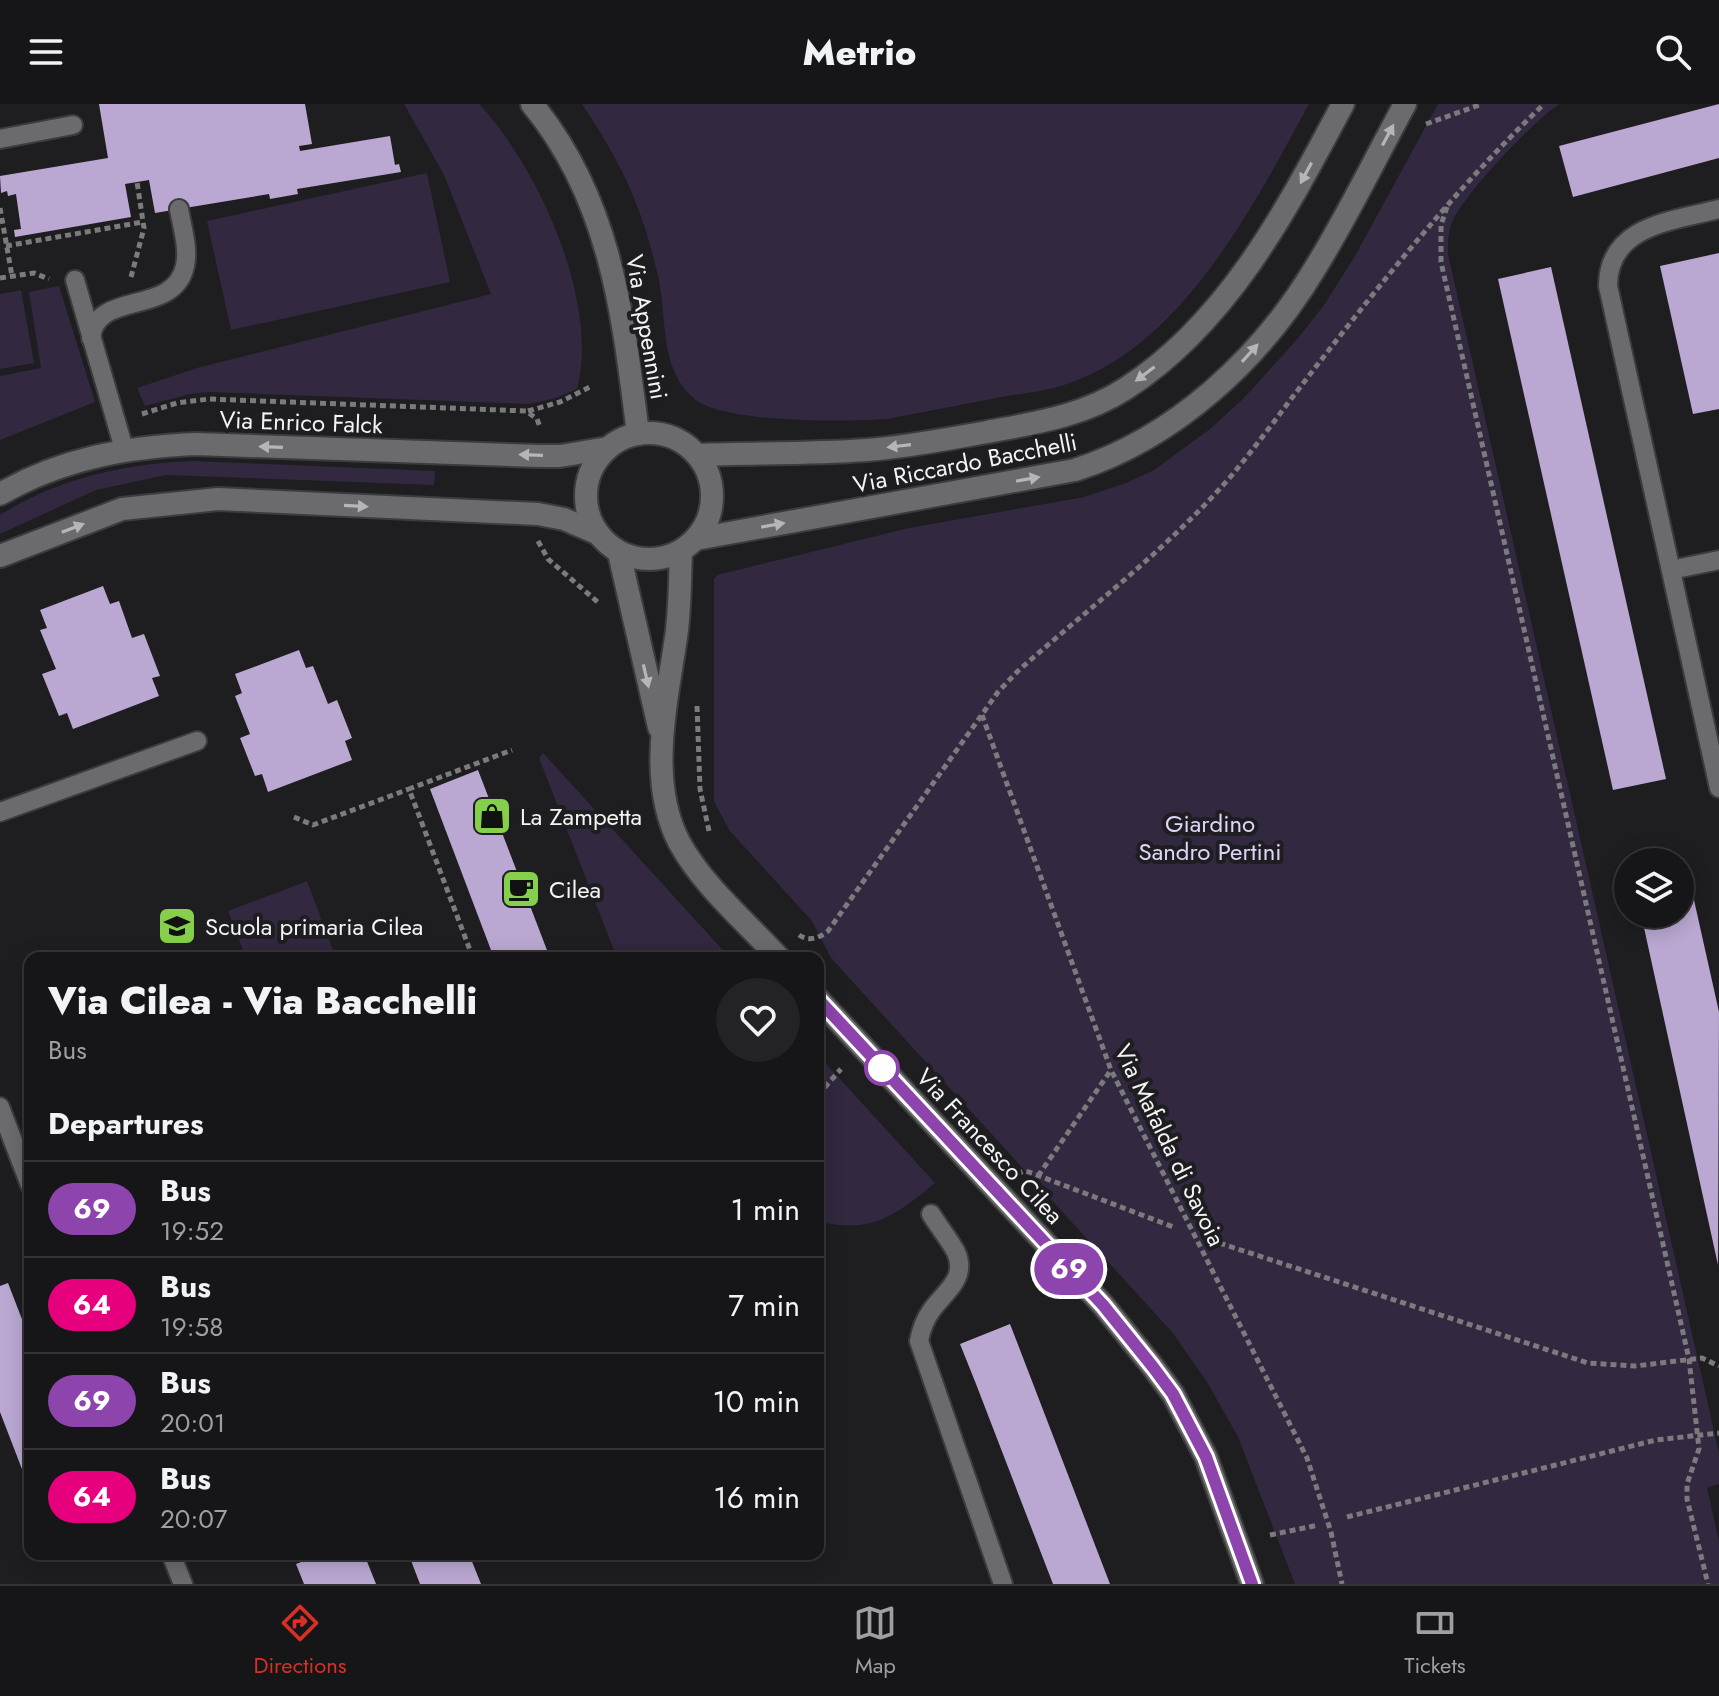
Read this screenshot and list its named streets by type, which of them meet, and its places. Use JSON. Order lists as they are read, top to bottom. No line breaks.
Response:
{"streets":{"street":["Via Appennini","Via Enrico Falck","Via Riccardo Bacchelli","Via Francesco Cilea"],"path":["Via Mafalda di Savoia"]},"crossings":[["Via Appennini","Via Enrico Falck"],["Via Appennini","Via Riccardo Bacchelli"],["Via Enrico Falck","Via Riccardo Bacchelli"]],"parks":["Giardino Sandro Pertini"],"places":{"shop":["La Zampetta"],"cafe":["Cilea"],"school or university":["Scuola primaria Cilea"]},"lines":["bus line 69"],"page":{"header":"Metrio","on_map":"69","heading":[["Via Cilea - Via Bacchelli","Bus"],"Departures"],"list":[{"mark":"69","name":"Bus","note":"19:52","value":"1 min"},{"mark":"64","name":"Bus","note":"19:58","value":"7 min"},{"mark":"69","name":"Bus","note":"20:01","value":"10 min"},{"mark":"64","name":"Bus","note":"20:07","value":"16 min"}],"tabs":["Directions","Map","Tickets"]}}
